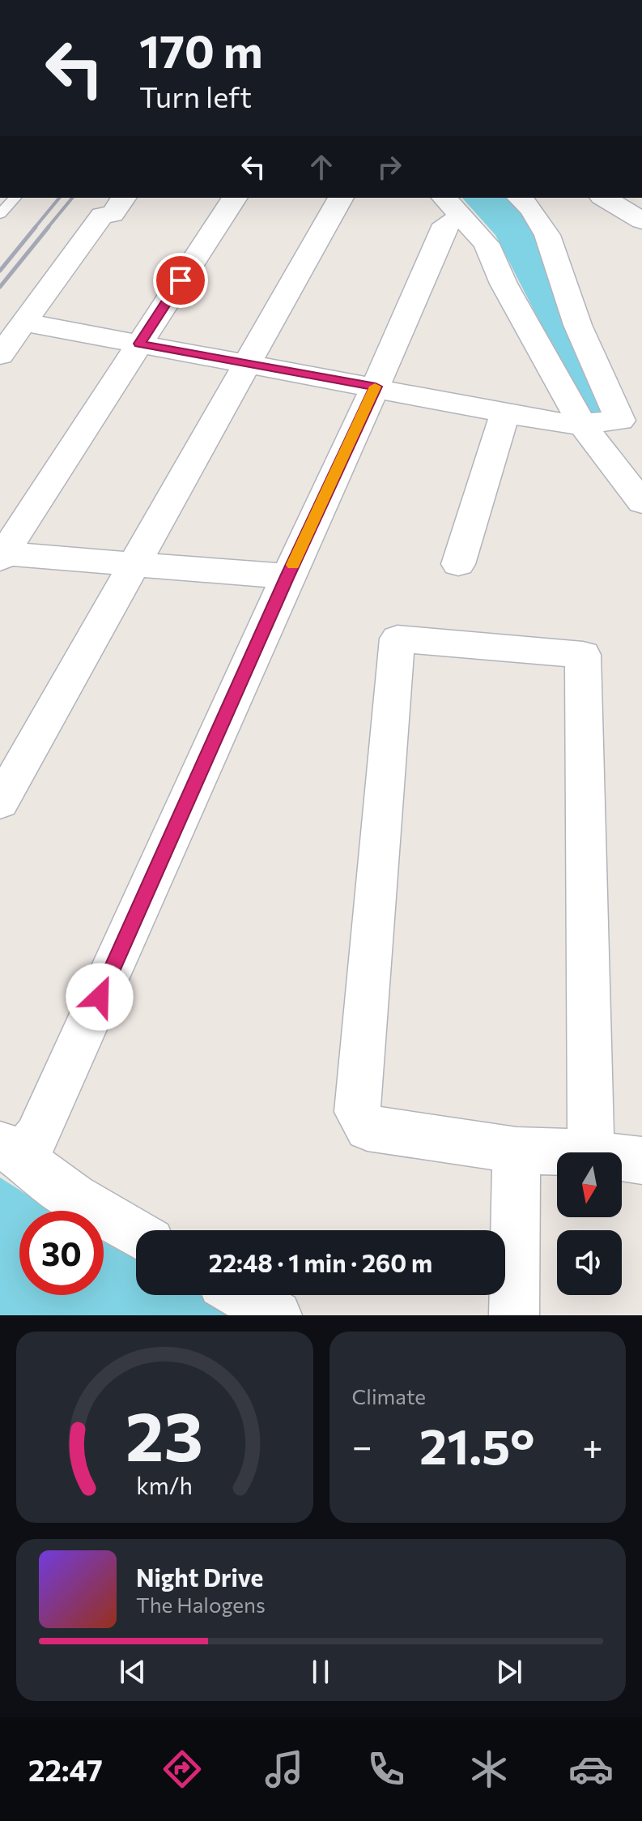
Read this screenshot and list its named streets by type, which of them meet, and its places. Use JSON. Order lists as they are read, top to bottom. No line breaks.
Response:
{"north":"bottom","page":{"turn":["170 m","Turn left"],"limit":"30","trip":"22:48 · 1 min · 260 m","tile":"Climate","heat":["−","21.5°","+"],"song":["Night Drive","The Halogens"],"tabs":"22:47","gauge":["23","km/h"]}}
